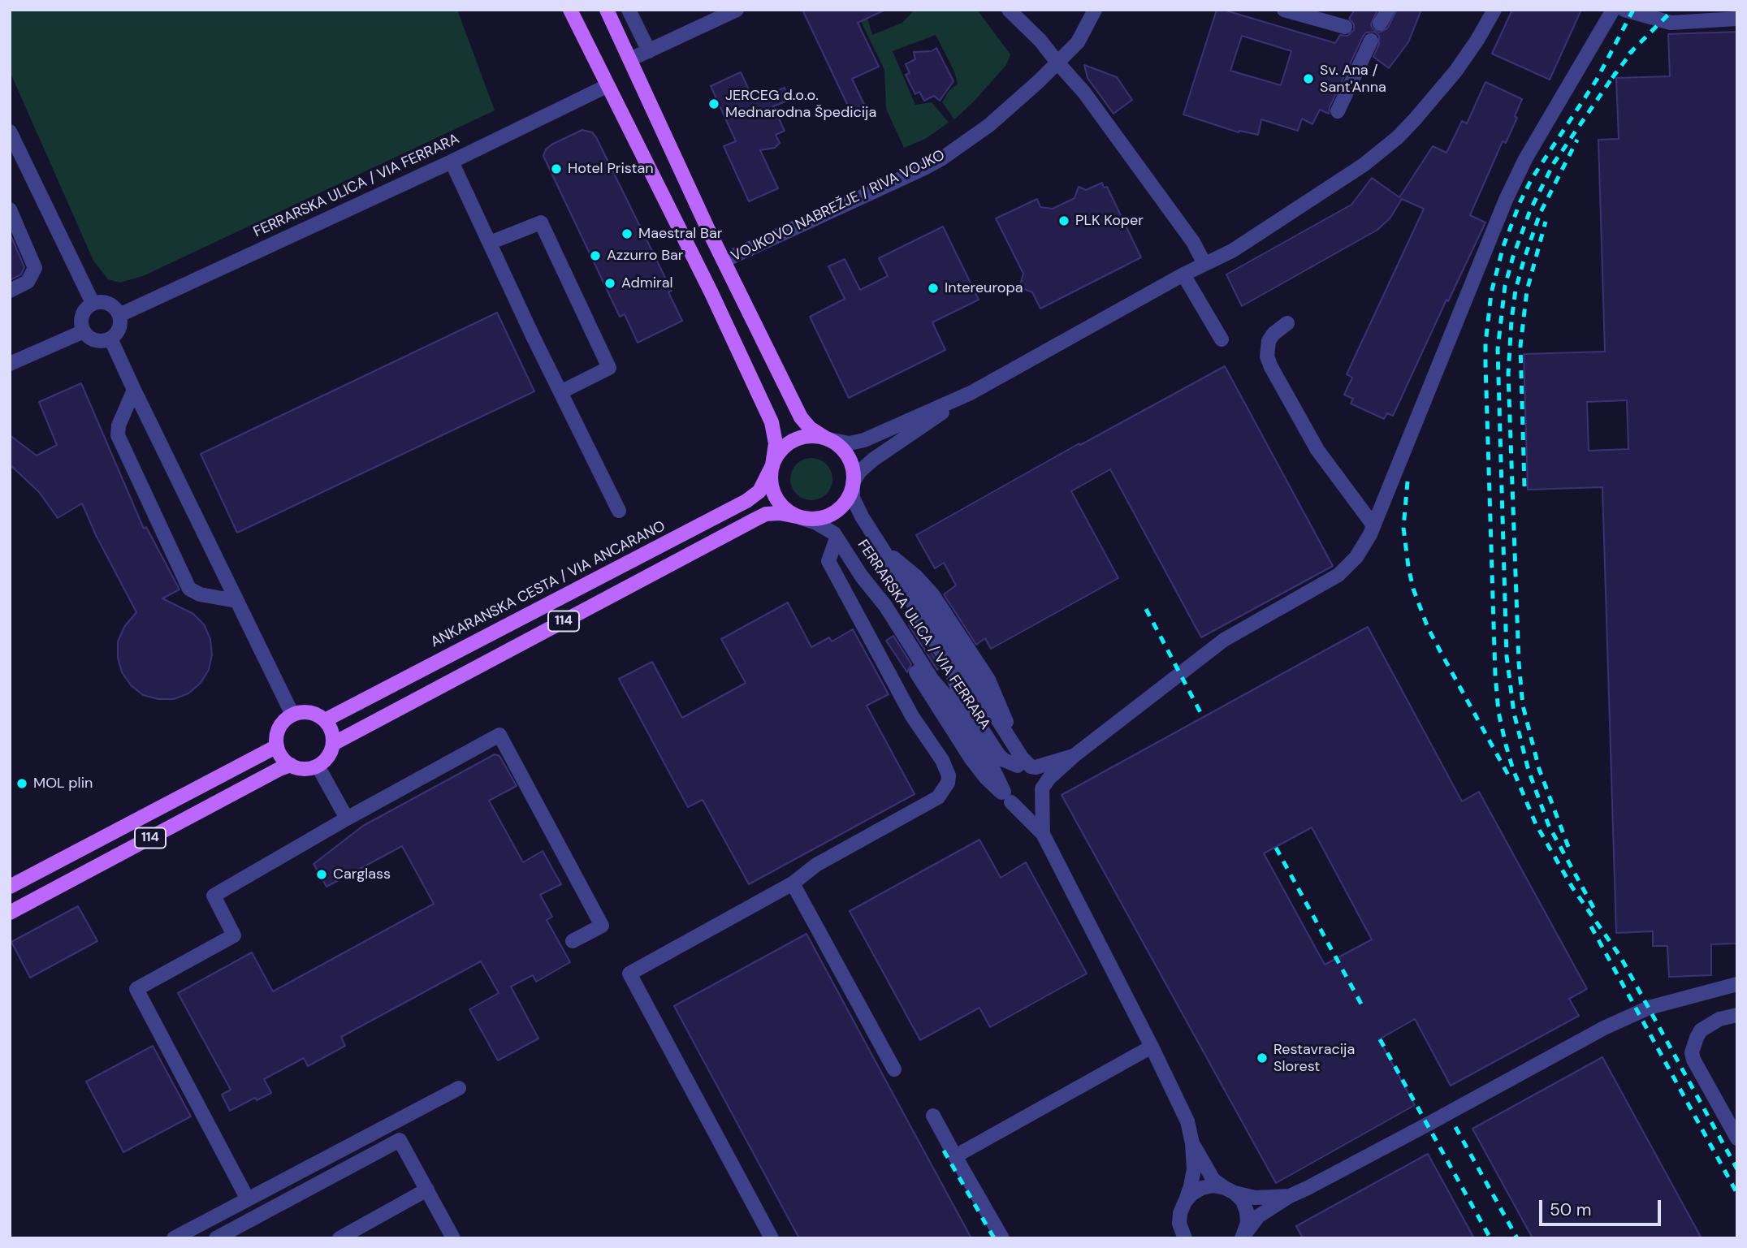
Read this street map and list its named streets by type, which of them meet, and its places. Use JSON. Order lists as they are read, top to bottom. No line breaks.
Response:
{"streets":{"main road":["ANKARANSKA CESTA / VIA ANCARANO","114"],"street":["FERRARSKA ULICA / VIA FERRARA","VOJKOVO NABREŽJE / RIVA VOJKO"]},"crossings":[["FERRARSKA ULICA / VIA FERRARA","ANKARANSKA CESTA / VIA ANCARANO"],["FERRARSKA ULICA / VIA FERRARA","114"],["ANKARANSKA CESTA / VIA ANCARANO","114"]],"places":["Sv. Ana / Sant'Anna","JERCEG d.o.o. Mednarodna Špedicija","Hotel Pristan","PLK Koper","Maestral Bar","Azzurro Bar","Admiral","Intereuropa","MOL plin","Carglass","Restavracija Slorest"],"scale_bar":"50 m"}
